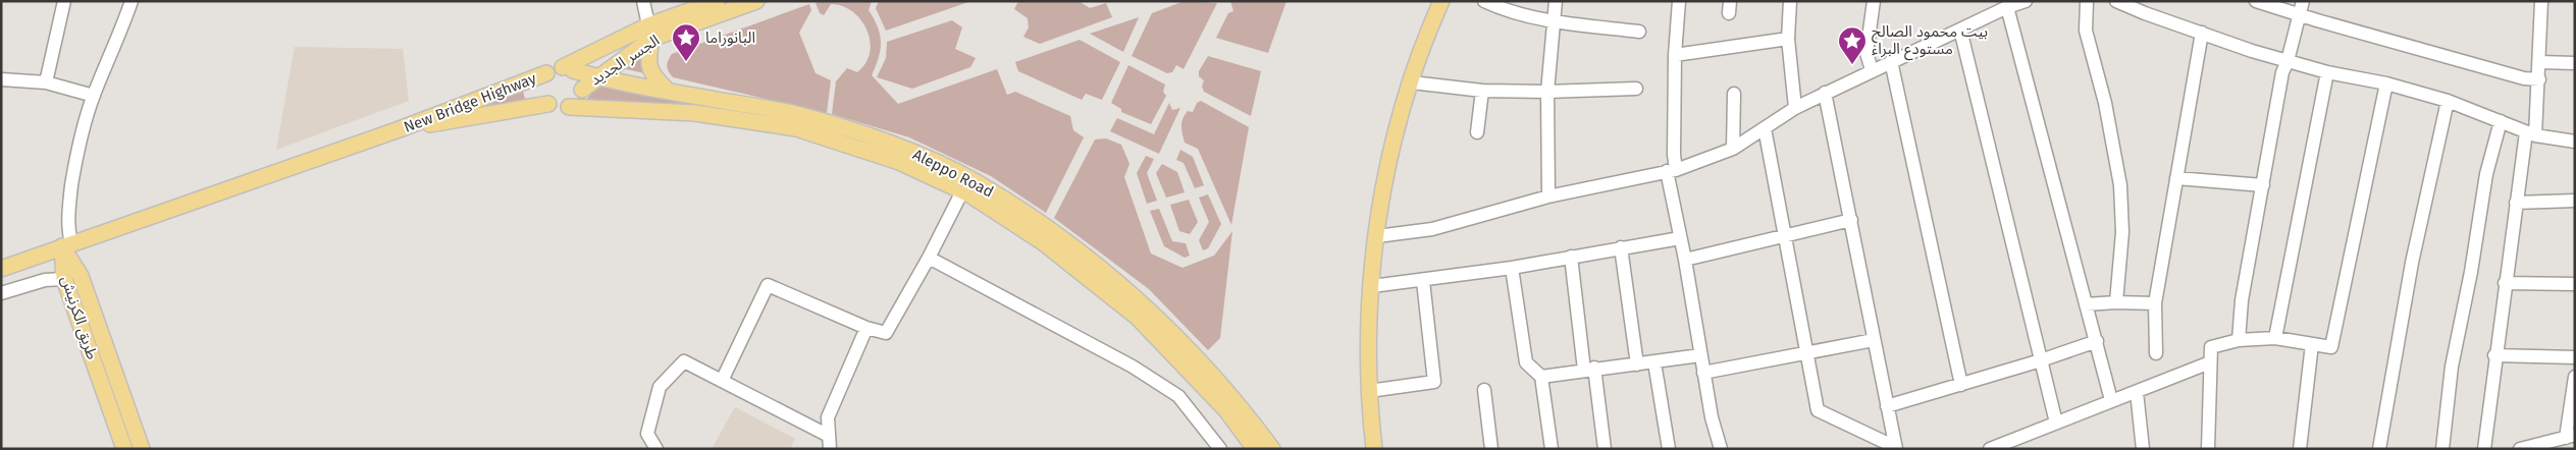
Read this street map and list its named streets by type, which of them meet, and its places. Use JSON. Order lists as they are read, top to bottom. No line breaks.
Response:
{"streets":{"main road":["الجسر الجديد","New Bridge Highway","Aleppo Road","طريق الكرنيش"]},"crossings":[["الجسر الجديد","New Bridge Highway"],["الجسر الجديد","Aleppo Road"],["New Bridge Highway","Aleppo Road"]],"places":{"place":["البانوراما","بيت محمود الصالح مستودع البراء"]}}
